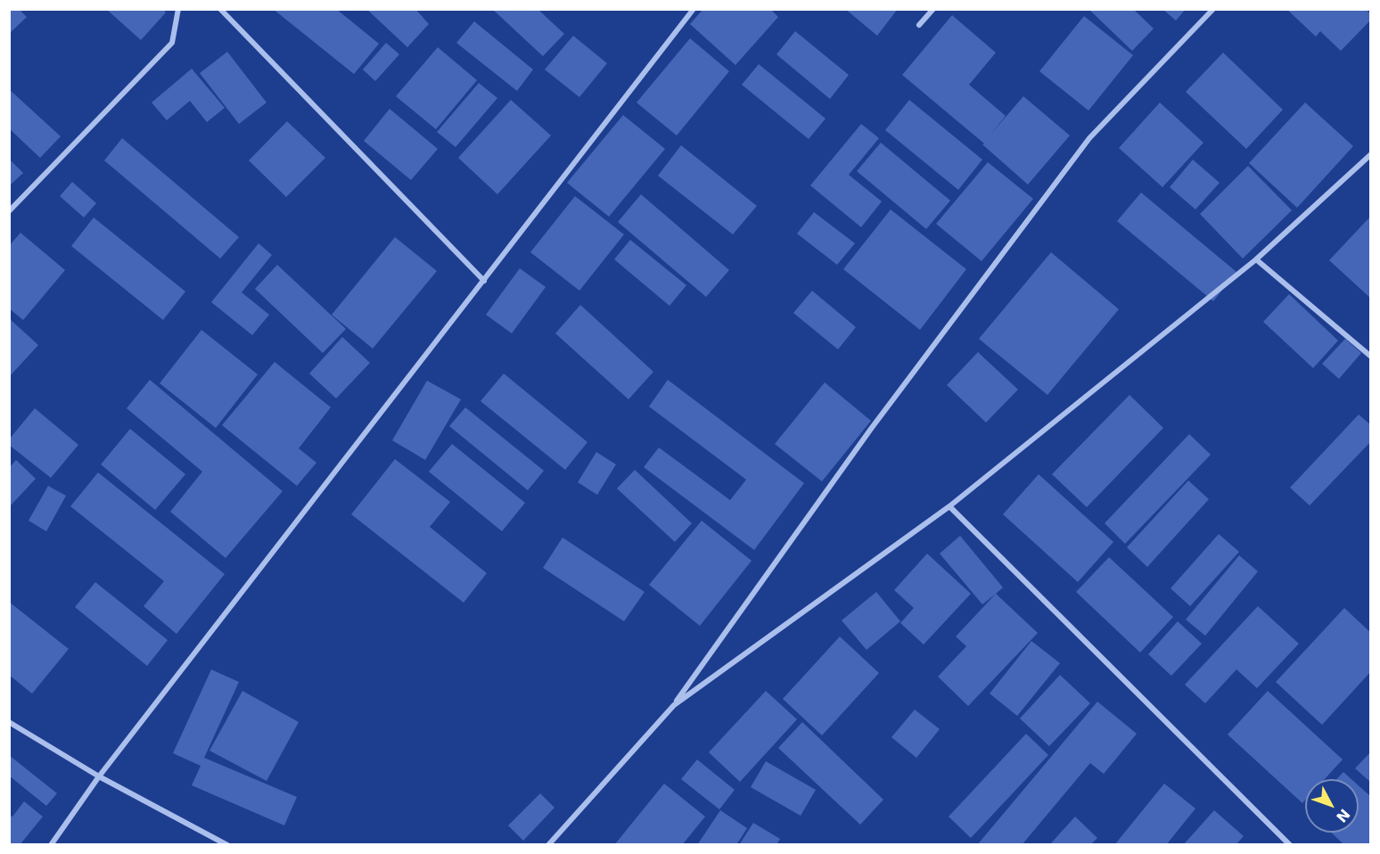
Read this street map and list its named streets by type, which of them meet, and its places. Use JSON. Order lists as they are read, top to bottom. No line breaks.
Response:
{"north":"bottom right"}
